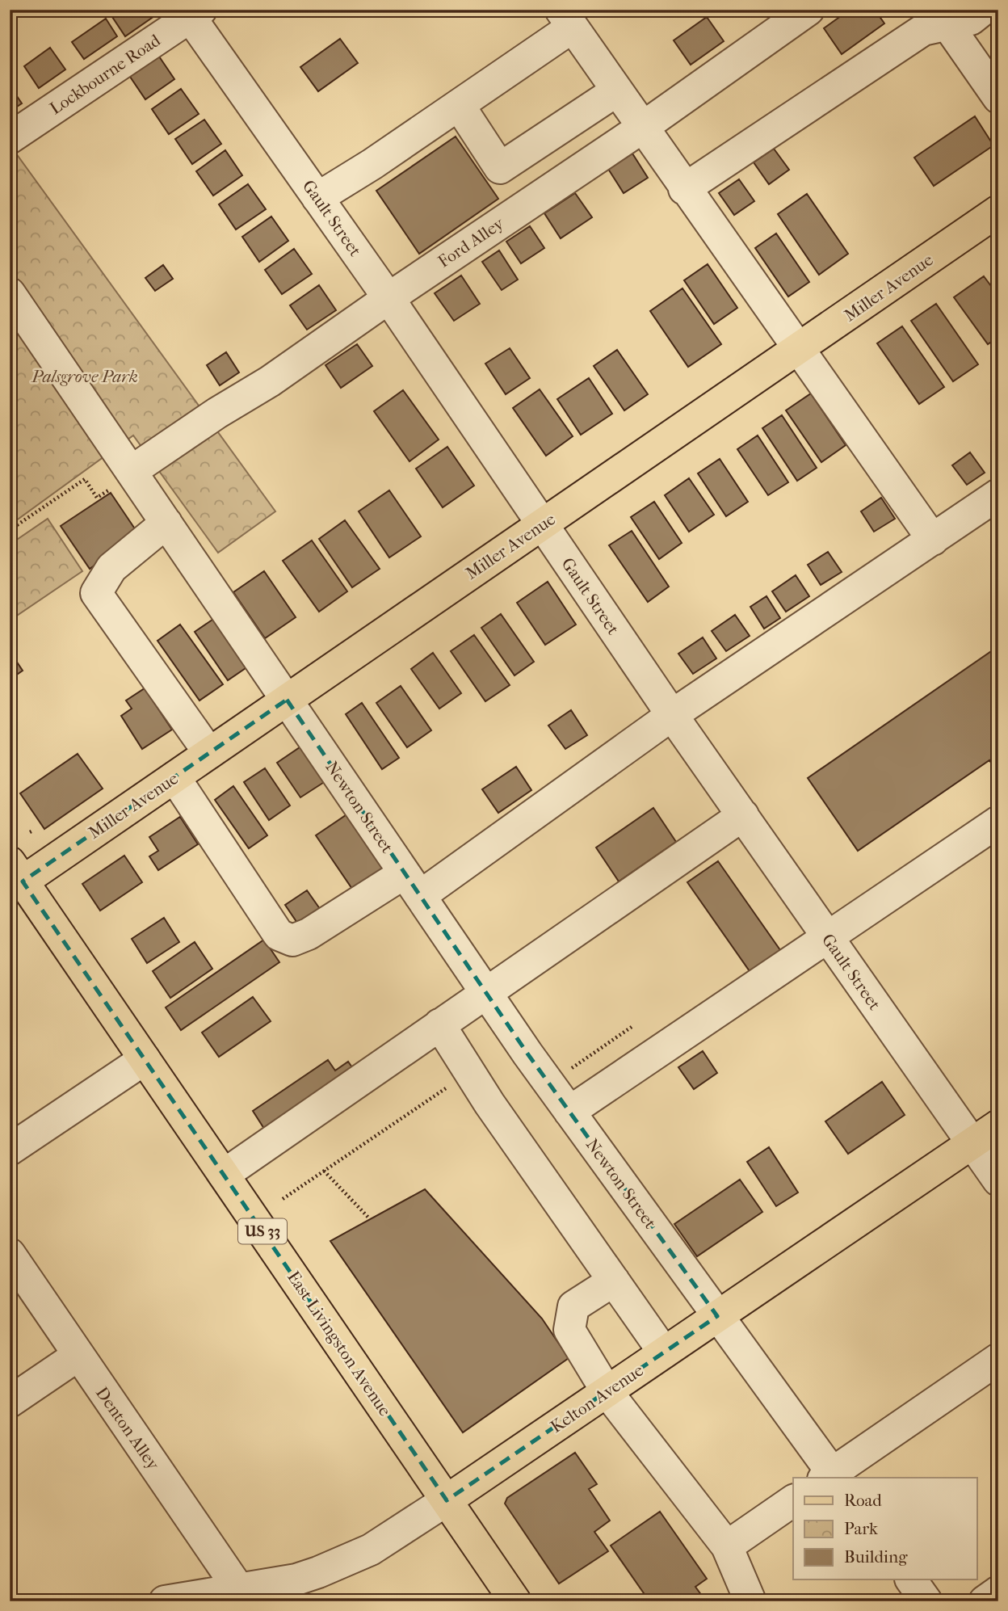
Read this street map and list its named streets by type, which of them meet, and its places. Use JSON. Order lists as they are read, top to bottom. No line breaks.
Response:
{"streets":{"main road":["Miller Avenue","US 33","East Livingston Avenue","Kelton Avenue"],"street":["Lockbourne Road","Gault Street","Ford Alley","Newton Street","Denton Alley"]},"crossings":[["Lockbourne Road","Gault Street"],["Gault Street","Ford Alley"],["Gault Street","Miller Avenue"],["Gault Street","Kelton Avenue"],["Ford Alley","Newton Street"],["Miller Avenue","Newton Street"],["Miller Avenue","East Livingston Avenue"],["Newton Street","Kelton Avenue"],["East Livingston Avenue","Kelton Avenue"],["Kelton Avenue","Denton Alley"]],"parks":["Palsgrove Park"],"legend":["Road","Park","Building"]}
